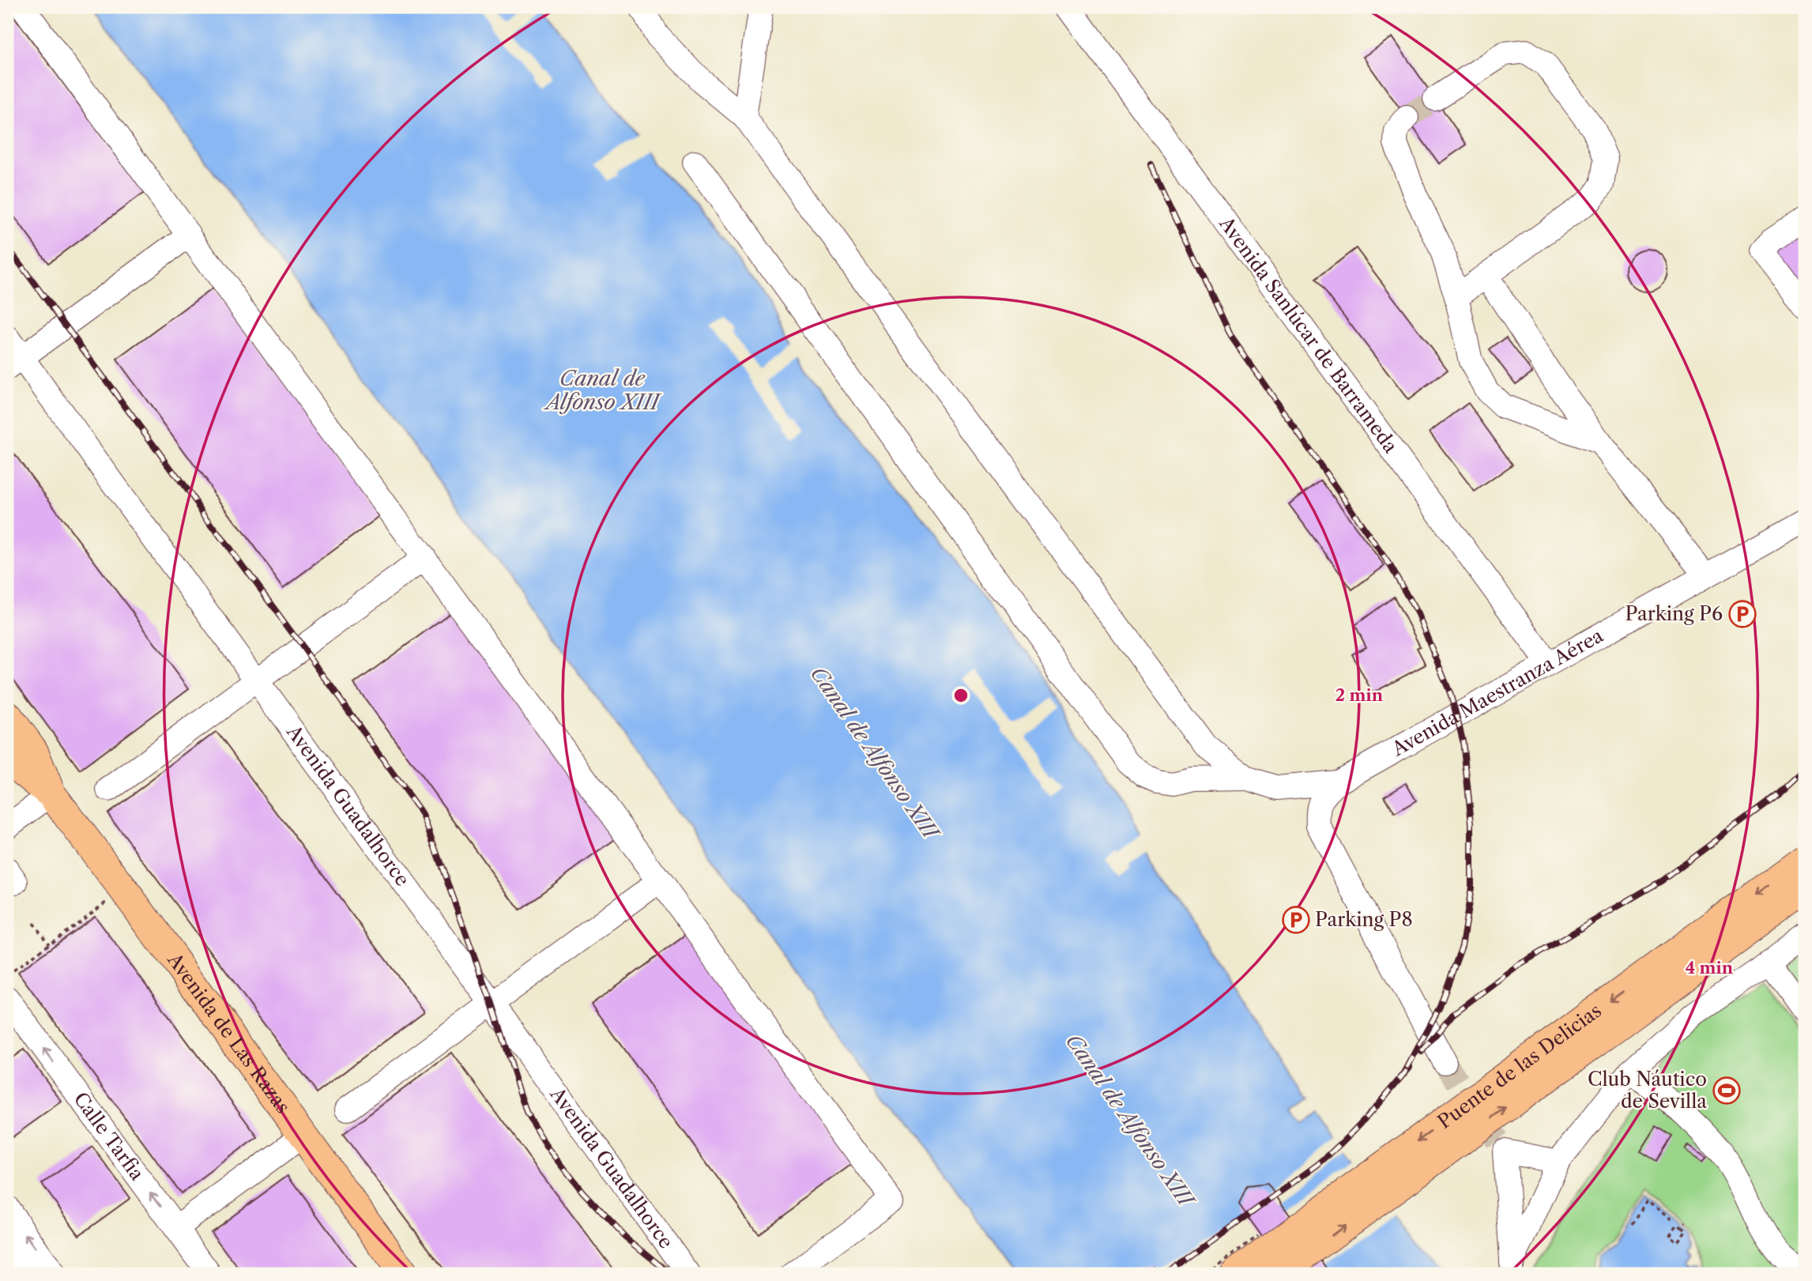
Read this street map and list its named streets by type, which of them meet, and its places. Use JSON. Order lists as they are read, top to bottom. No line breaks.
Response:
{"streets":{"main road":["Avenida de Las Razas","Puente de las Delicias"],"street":["Avenida Sanlúcar de Barrameda","Avenida Maestranza Aérea","Avenida Guadalhorce","Calle Tarfia"]},"crossings":[["Avenida Sanlúcar de Barrameda","Avenida Maestranza Aérea"]],"water":["Canal de Alfonso XIII"],"places":{"parking":["Parking P6","Parking P8"],"sports":["Club Náutico de Sevilla"]},"rings":["2 min","4 min"]}
